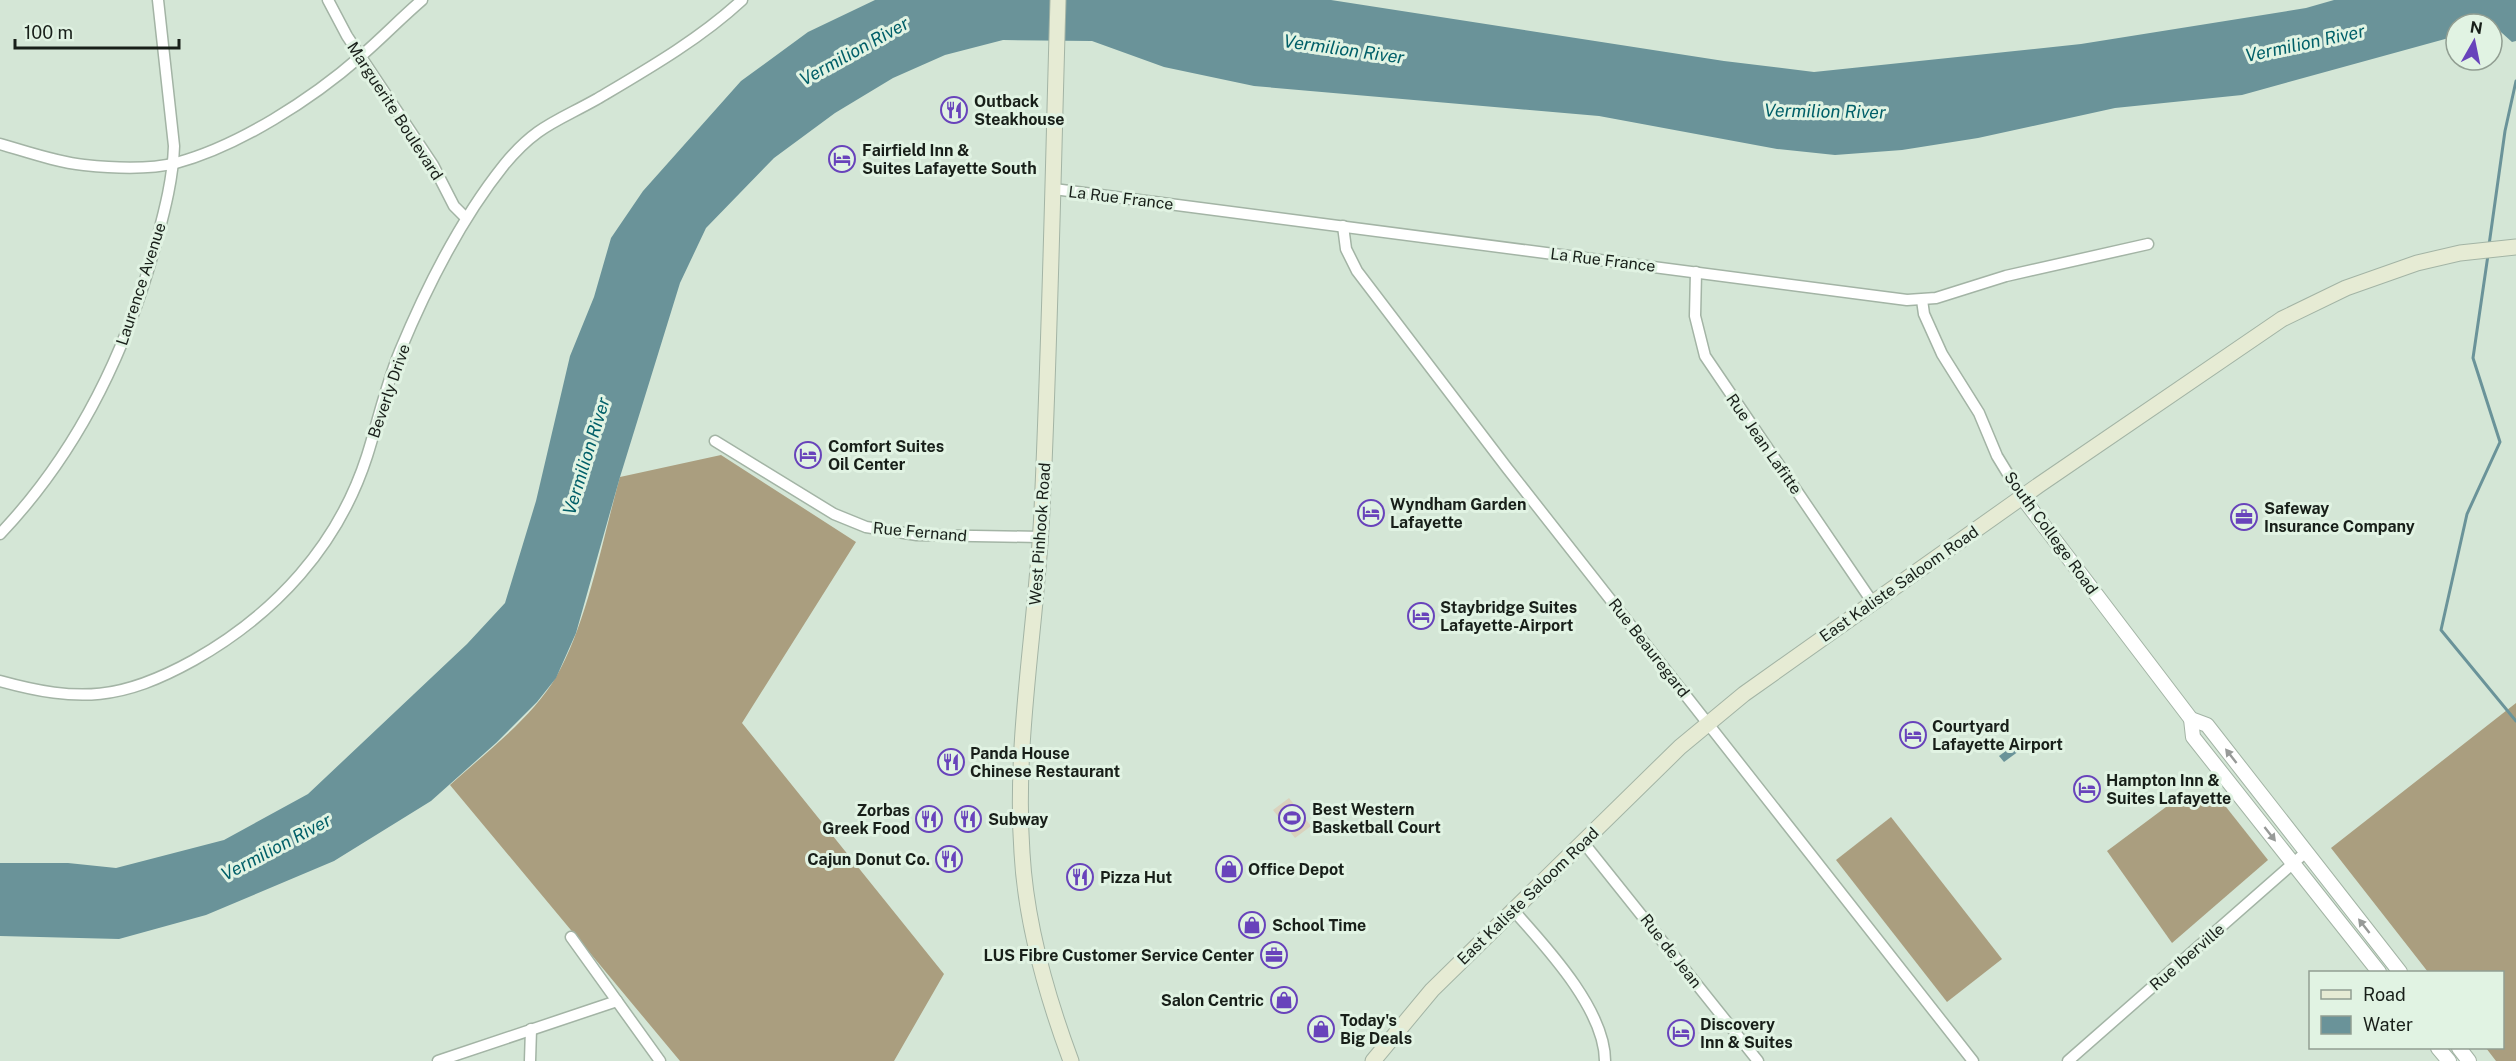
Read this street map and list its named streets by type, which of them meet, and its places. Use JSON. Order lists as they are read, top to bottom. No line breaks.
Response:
{"streets":{"main road":["West Pinhook Road","East Kaliste Saloom Road"],"street":["Marguerite Boulevard","La Rue France","Laurence Avenue","Beverly Drive","Rue Jean Lafitte","Rue Fernand","South College Road","Rue Beauregard","Rue de Jean","Rue Iberville"]},"crossings":[["Marguerite Boulevard","Beverly Drive"],["La Rue France","Rue Jean Lafitte"],["La Rue France","South College Road"],["La Rue France","West Pinhook Road"],["La Rue France","Rue Beauregard"],["Rue Jean Lafitte","East Kaliste Saloom Road"],["Rue Fernand","West Pinhook Road"],["South College Road","East Kaliste Saloom Road"],["South College Road","Rue Iberville"],["East Kaliste Saloom Road","Rue Beauregard"],["East Kaliste Saloom Road","Rue de Jean"]],"water":["Vermilion River"],"places":{"restaurant":["Outback Steakhouse","Panda House Chinese Restaurant","Zorbas Greek Food","Subway","Cajun Donut Co.","Pizza Hut"],"hotel":["Fairfield Inn & Suites Lafayette South","Comfort Suites Oil Center","Wyndham Garden Lafayette","Staybridge Suites Lafayette-Airport","Courtyard Lafayette Airport","Hampton Inn & Suites Lafayette","Discovery Inn & Suites"],"office":["Safeway Insurance Company","LUS Fibre Customer Service Center"],"sports":["Best Western Basketball Court"],"shop":["Office Depot","School Time","Salon Centric","Today's Big Deals"]},"legend":["Road","Water"],"scale_bar":"100 m","north":"top"}
